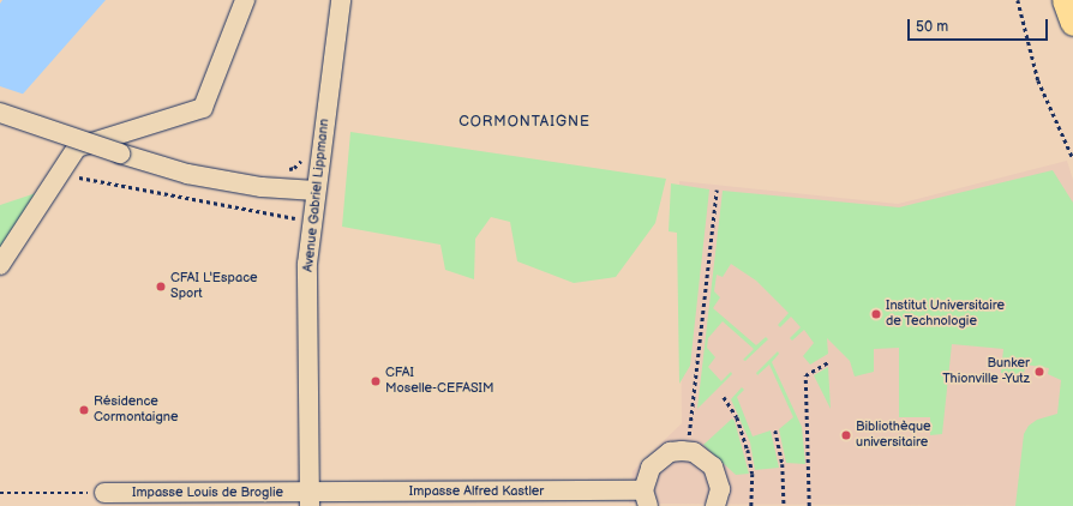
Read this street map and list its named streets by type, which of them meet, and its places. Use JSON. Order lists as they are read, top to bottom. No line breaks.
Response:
{"streets":{"street":["Avenue Gabriel Lippmann","Impasse Alfred Kastler","Impasse Louis de Broglie"]},"crossings":[["Avenue Gabriel Lippmann","Impasse Alfred Kastler"],["Avenue Gabriel Lippmann","Impasse Louis de Broglie"],["Impasse Alfred Kastler","Impasse Louis de Broglie"]],"districts":["CORMONTAIGNE"],"places":["CFAI L'Espace Sport","Institut Universitaire de Technologie","Bunker Thionville -Yutz","CFAI Moselle-CEFASIM","Résidence Cormontaigne","Bibliothèque universitaire"],"scale_bar":"50 m"}
